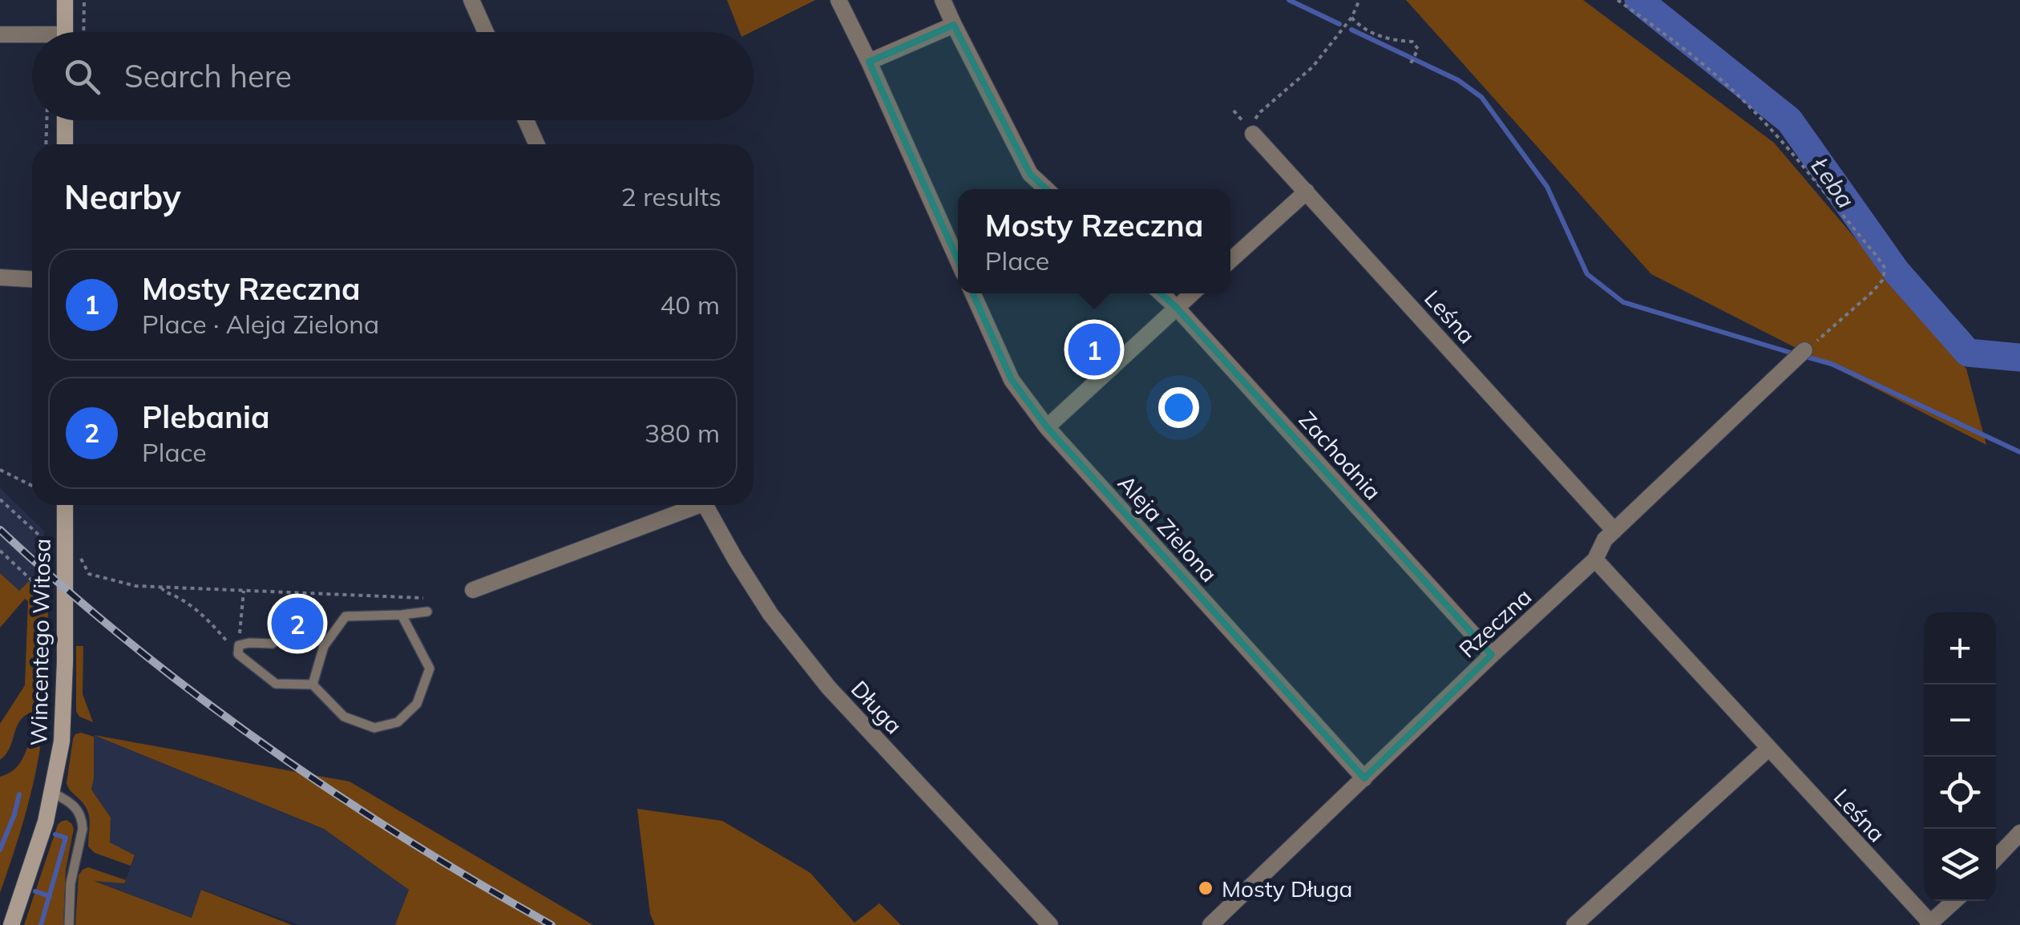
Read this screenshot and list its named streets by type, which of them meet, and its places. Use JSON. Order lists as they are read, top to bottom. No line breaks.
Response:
{"streets":{"main road":["Wincentego Witosa"],"street":["Leśna","Zachodnia","Aleja Zielona","Rzeczna","Długa"]},"crossings":[["Leśna","Rzeczna"],["Zachodnia","Rzeczna"],["Aleja Zielona","Rzeczna"]],"water":["Łeba"],"places":["Mosty Długa"],"page":{"search":"Search here","heading":["Nearby","2 results"],"popup":["Mosty Rzeczna","Place"],"list":[{"mark":"1","name":"Mosty Rzeczna","note":"Place · Aleja Zielona","value":"40 m"},{"mark":"2","name":"Plebania","note":"Place","value":"380 m"}],"pins":["1","2"],"map_buttons":["+","−"]}}
